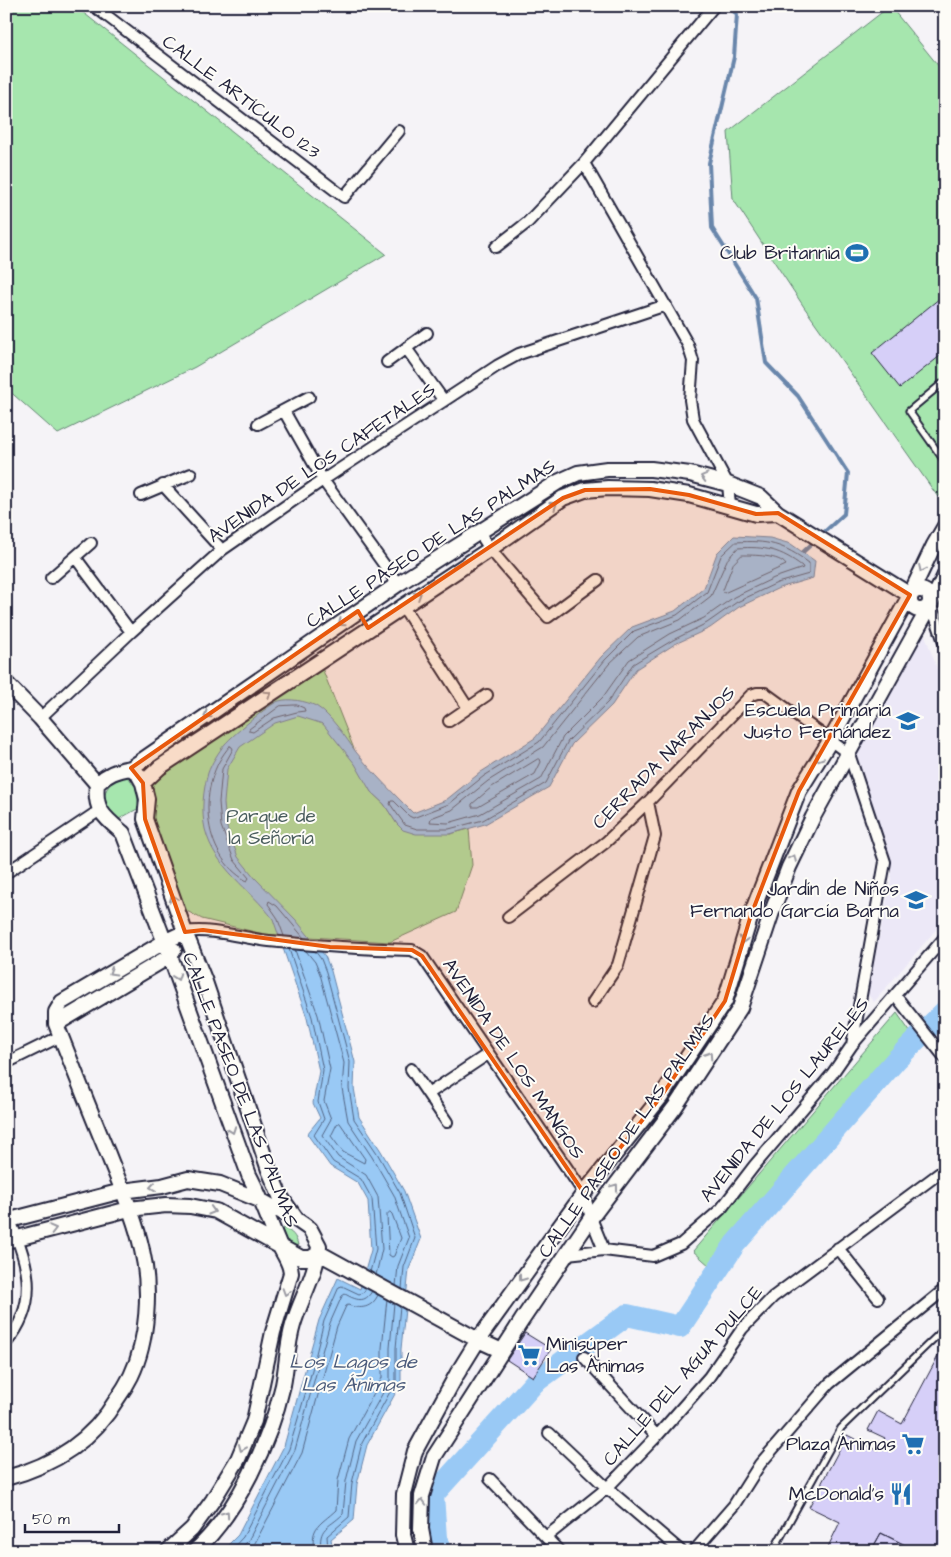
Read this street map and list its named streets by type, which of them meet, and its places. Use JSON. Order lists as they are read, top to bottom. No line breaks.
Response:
{"streets":{"street":["CALLE ARTÍCULO 123","AVENIDA DE LOS CAFETALES","CALLE PASEO DE LAS PALMAS","CERRADA NARANJOS","AVENIDA DE LOS MANGOS","AVENIDA DE LOS LAURELES","CALLE DEL AGUA DULCE"]},"crossings":[["CALLE PASEO DE LAS PALMAS","CERRADA NARANJOS"],["CALLE PASEO DE LAS PALMAS","AVENIDA DE LOS MANGOS"],["CALLE PASEO DE LAS PALMAS","AVENIDA DE LOS LAURELES"]],"water":["Los Lagos de Las Ánimas"],"parks":["Parque de la Señoría"],"places":{"sports":["Club Britannia"],"school or university":["Escuela Primaria Justo Fernández","Jardín de Niños Fernando García Barna"],"supermarket":["Minisúper Las Ánimas","Plaza Ánimas"],"restaurant":["McDonald's"]},"scale_bar":"50 m"}
